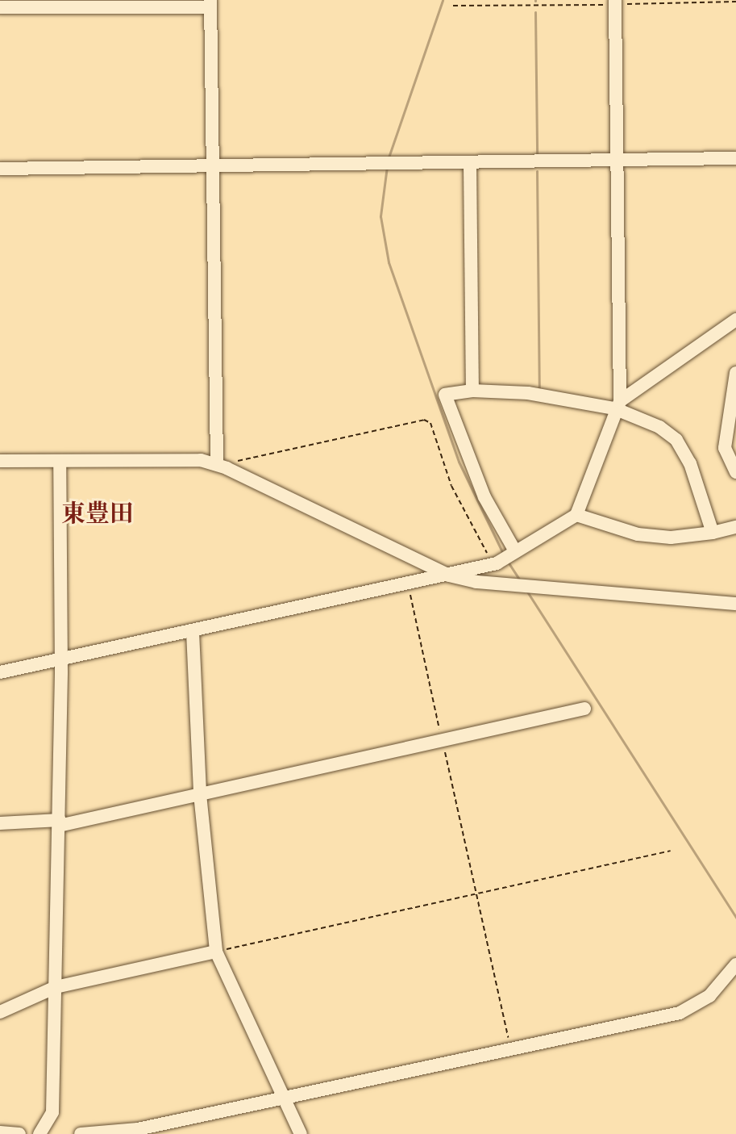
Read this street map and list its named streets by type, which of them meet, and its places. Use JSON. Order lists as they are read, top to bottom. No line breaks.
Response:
{"districts":["東豊田"]}
